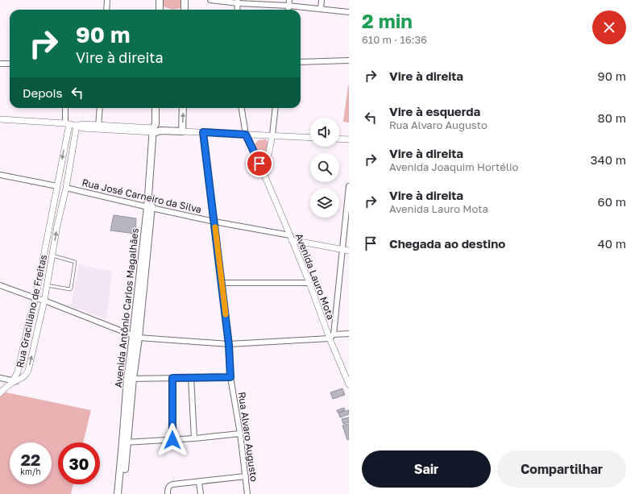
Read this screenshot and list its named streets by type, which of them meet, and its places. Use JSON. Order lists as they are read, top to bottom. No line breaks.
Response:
{"streets":{"main road":["Avenida Antônio Carlos Magalhães"],"street":["Rua José Carneiro da Silva","Avenida Lauro Mota","Rua Graciliano de Freitas","Rua Alvaro Augusto"]},"crossings":[["Rua José Carneiro da Silva","Avenida Lauro Mota"],["Rua José Carneiro da Silva","Avenida Antônio Carlos Magalhães"],["Rua José Carneiro da Silva","Rua Graciliano de Freitas"],["Rua José Carneiro da Silva","Rua Alvaro Augusto"]],"page":{"heading":["2 min","610 m · 16:36"],"turn":["90 m","Vire à direita"],"list":[{"name":"Vire à direita","value":"90 m"},{"name":"Vire à esquerda","note":"Rua Alvaro Augusto","value":"80 m"},{"name":"Vire à direita","note":"Avenida Joaquim Hortélio","value":"340 m"},{"name":"Vire à direita","note":"Avenida Lauro Mota","value":"60 m"},{"name":"Chegada ao destino","value":"40 m"}],"then":"Depois","speed":"22 km/h","limit":"30","buttons":["Sair","Compartilhar"]}}
